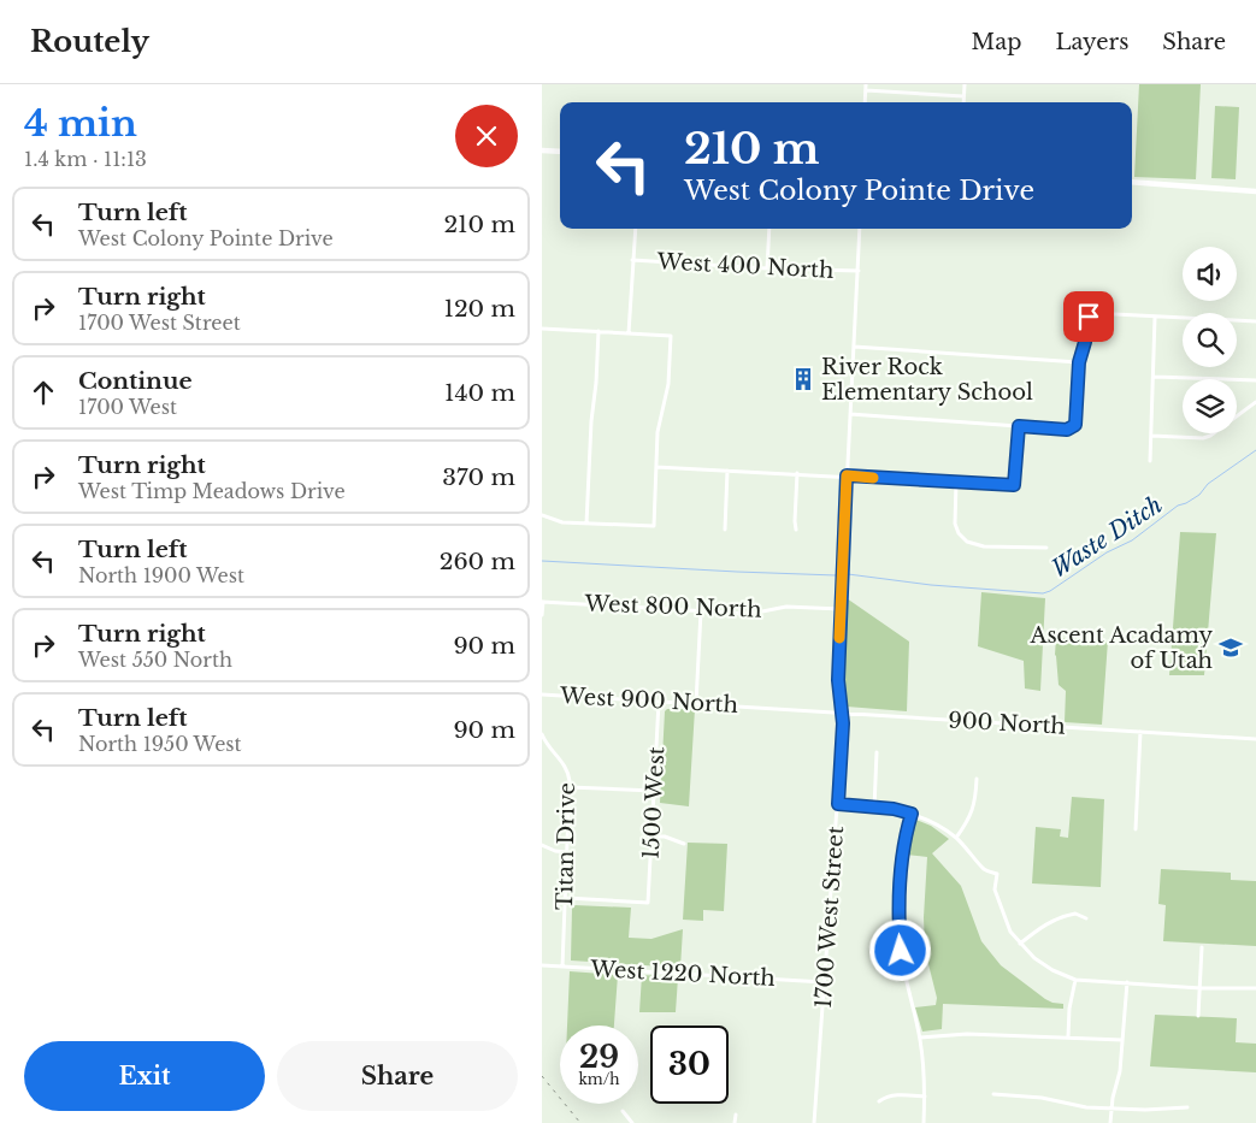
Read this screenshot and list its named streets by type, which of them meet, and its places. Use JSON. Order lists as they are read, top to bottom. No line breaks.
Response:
{"streets":{"street":["West 400 North","West 800 North","West 900 North","900 North","1500 West","Titan Drive","1700 West Street","West 1220 North"]},"crossings":[["West 400 North","1700 West Street"],["West 800 North","1700 West Street"],["West 900 North","900 North"],["West 900 North","1500 West"],["900 North","1700 West Street"],["1500 West","Titan Drive"],["Titan Drive","West 1220 North"],["1700 West Street","West 1220 North"]],"water":["Waste Ditch"],"places":{"building":["River Rock Elementary School"],"school or university":["Ascent Acadamy of Utah"]},"page":{"header":"Routely","nav":["Map","Layers","Share"],"heading":["4 min","1.4 km · 11:13"],"turn":["210 m","West Colony Pointe Drive"],"list":[{"name":"Turn left","note":"West Colony Pointe Drive","value":"210 m"},{"name":"Turn right","note":"1700 West Street","value":"120 m"},{"name":"Continue","note":"1700 West","value":"140 m"},{"name":"Turn right","note":"West Timp Meadows Drive","value":"370 m"},{"name":"Turn left","note":"North 1900 West","value":"260 m"},{"name":"Turn right","note":"West 550 North","value":"90 m"},{"name":"Turn left","note":"North 1950 West","value":"90 m"}],"speed":"29 km/h","limit":"30","buttons":["Exit","Share"]}}
